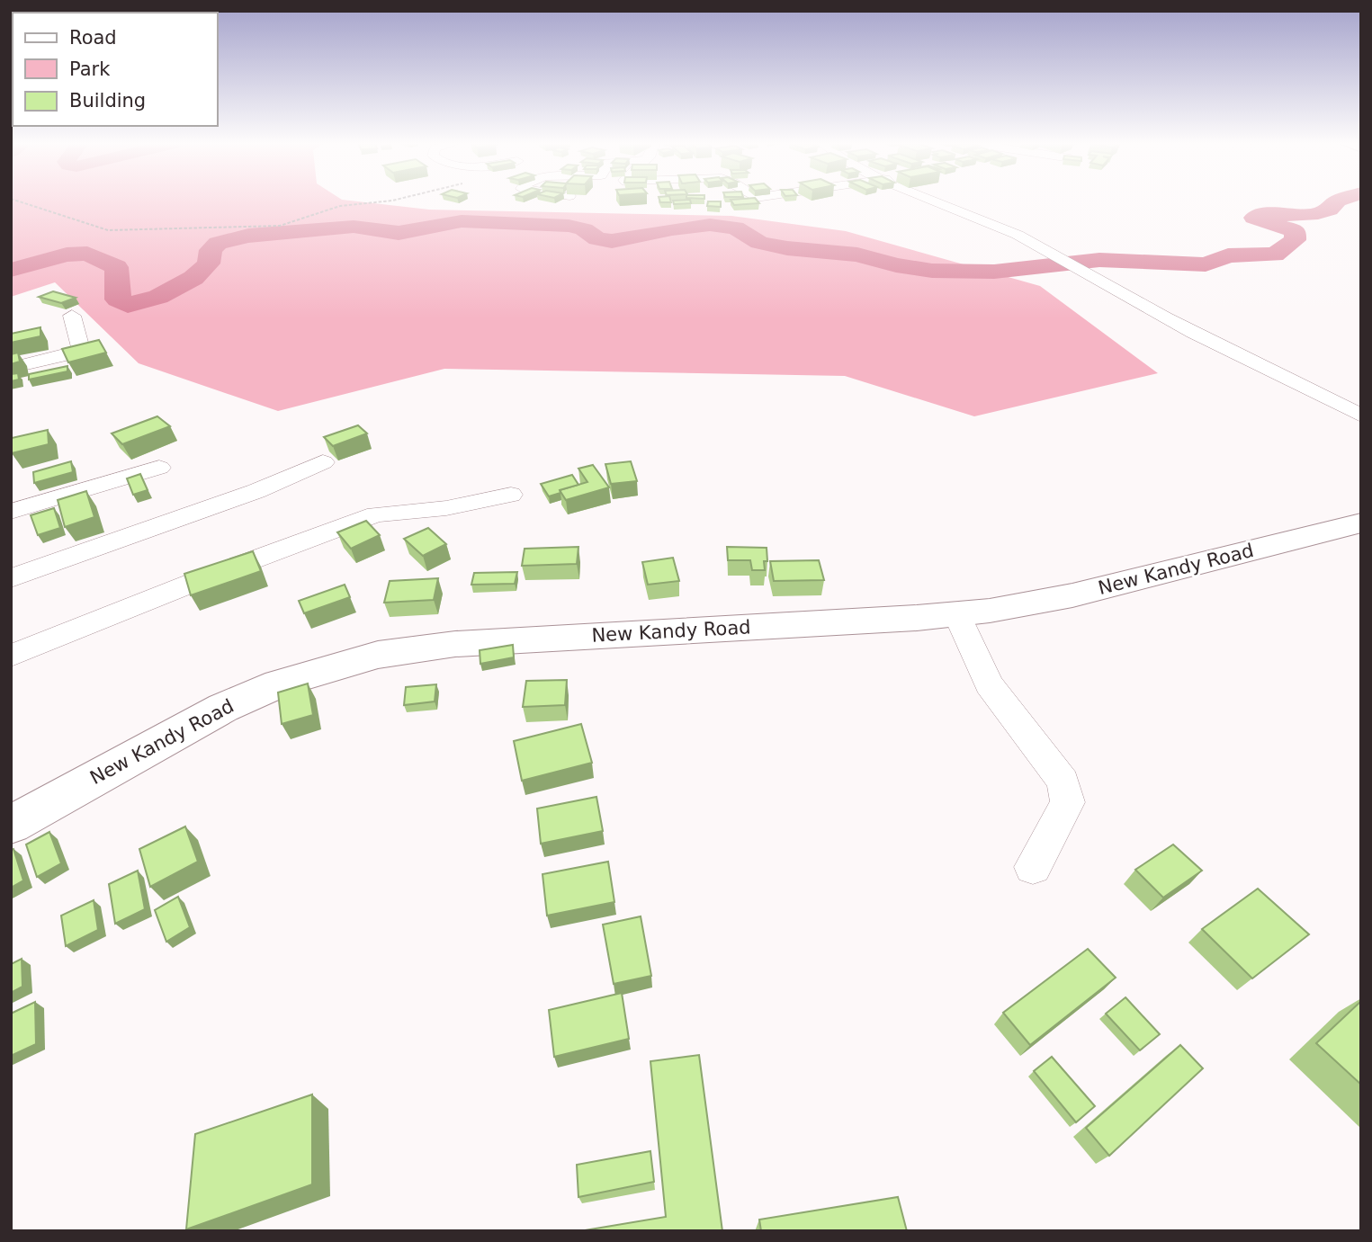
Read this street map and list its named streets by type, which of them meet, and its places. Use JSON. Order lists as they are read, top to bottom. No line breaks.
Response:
{"streets":{"main road":["New Kandy Road"]},"legend":["Road","Park","Building"]}
